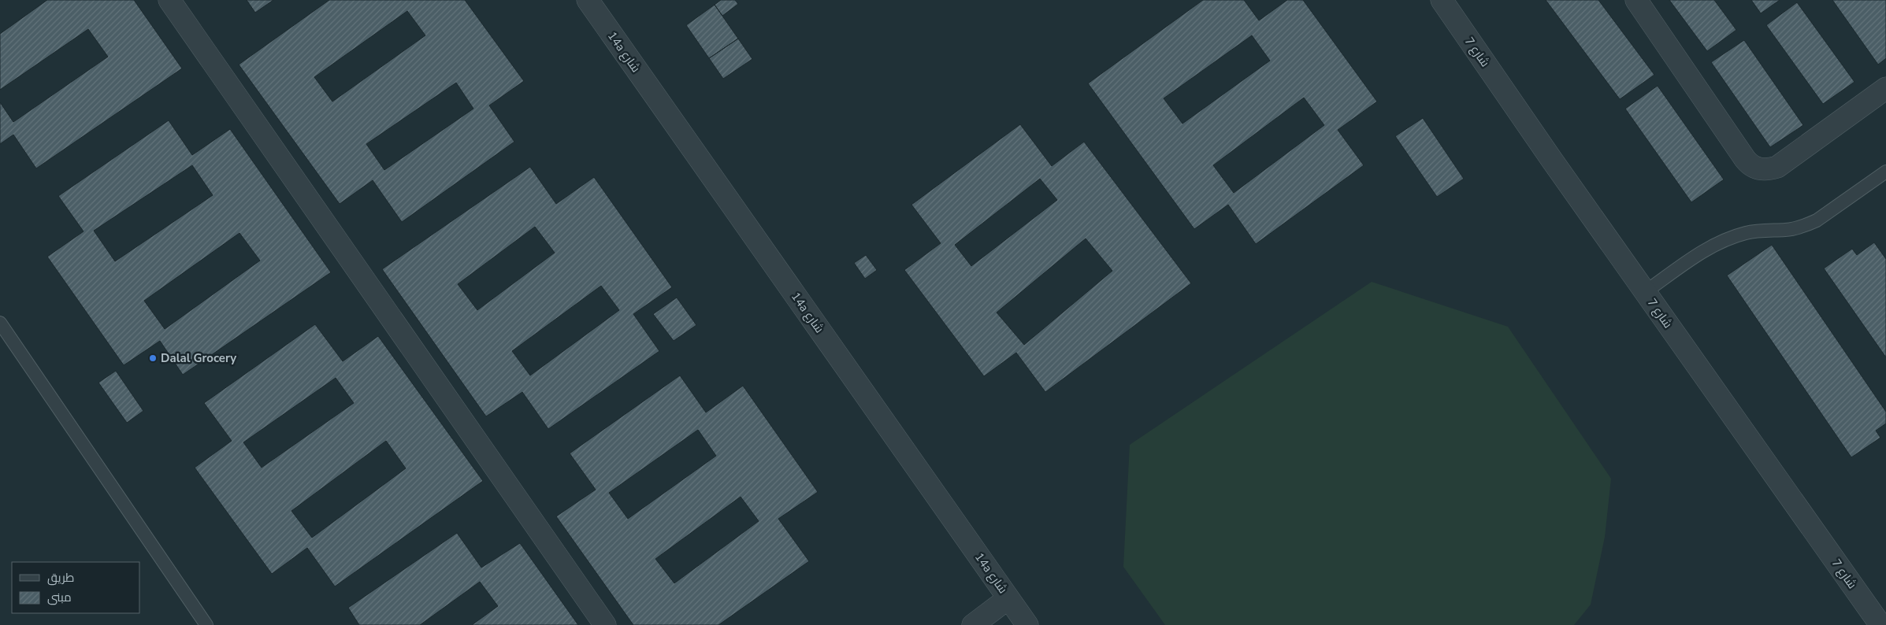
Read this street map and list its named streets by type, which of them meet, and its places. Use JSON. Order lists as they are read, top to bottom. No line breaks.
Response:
{"streets":{"street":["14a شارع","شارع 7"]},"places":["Dalal Grocery"],"legend":["طريق","مبنى"]}
